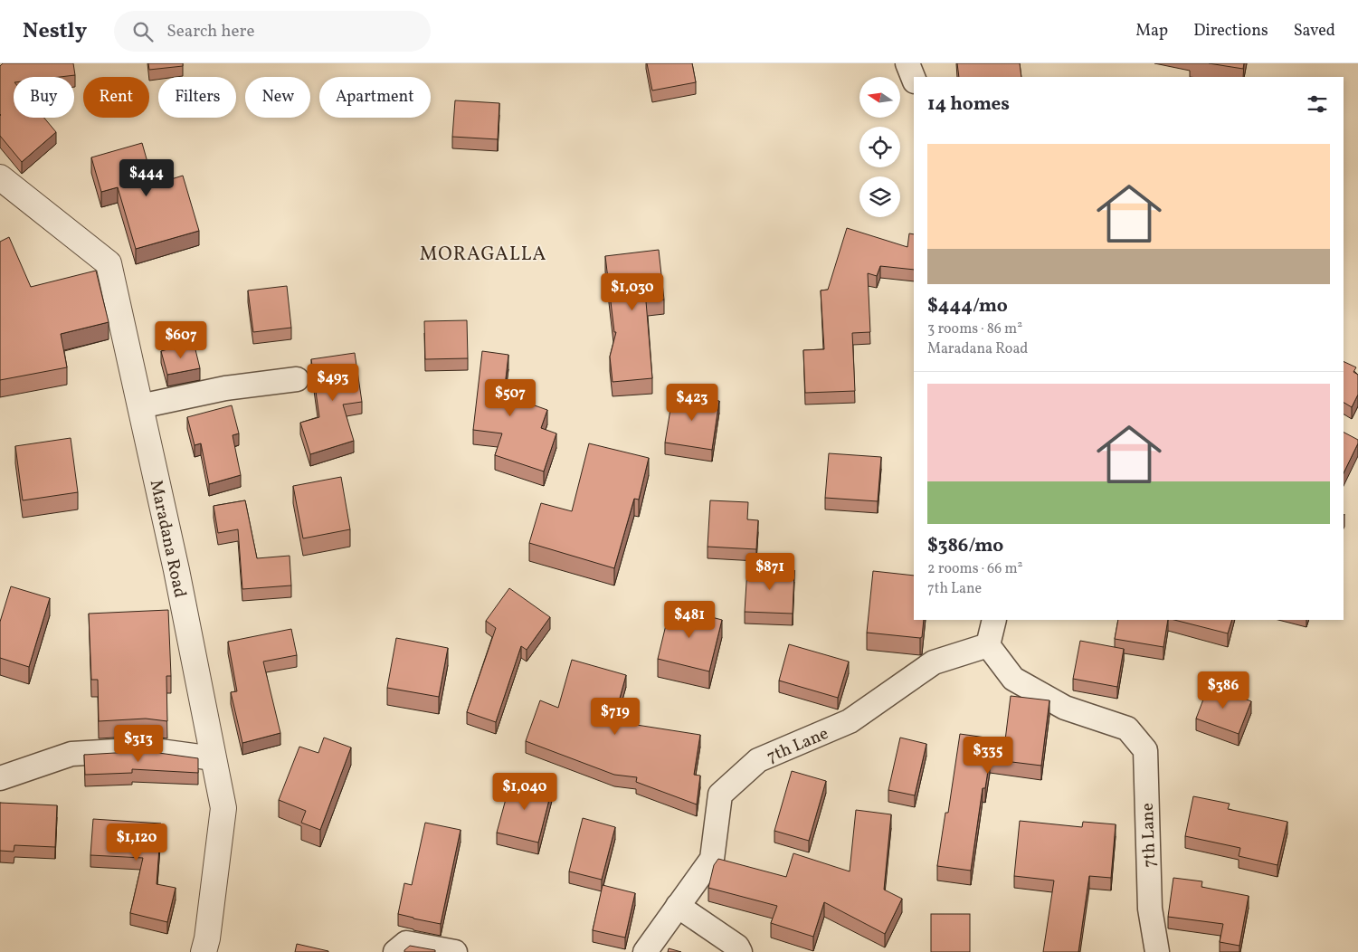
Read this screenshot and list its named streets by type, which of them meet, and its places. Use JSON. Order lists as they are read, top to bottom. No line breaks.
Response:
{"streets":{"street":["Maradana Road","7th Lane"]},"districts":["MORAGALLA"],"north":"left","page":{"header":"Nestly","search":"Search here","nav":["Map","Directions","Saved"],"chip":["Buy","Rent","Filters","New","Apartment"],"heading":"14 homes","list":[{"name":"$444/mo","note":"3 rooms · 86 m² · Maradana Road"},{"name":"$386/mo","note":"2 rooms · 66 m² · 7th Lane"}],"price":["$444","$1,030","$607","$493","$507","$423","$871","$481","$386","$719","$313","$335","$1,040","$1,120"]}}
